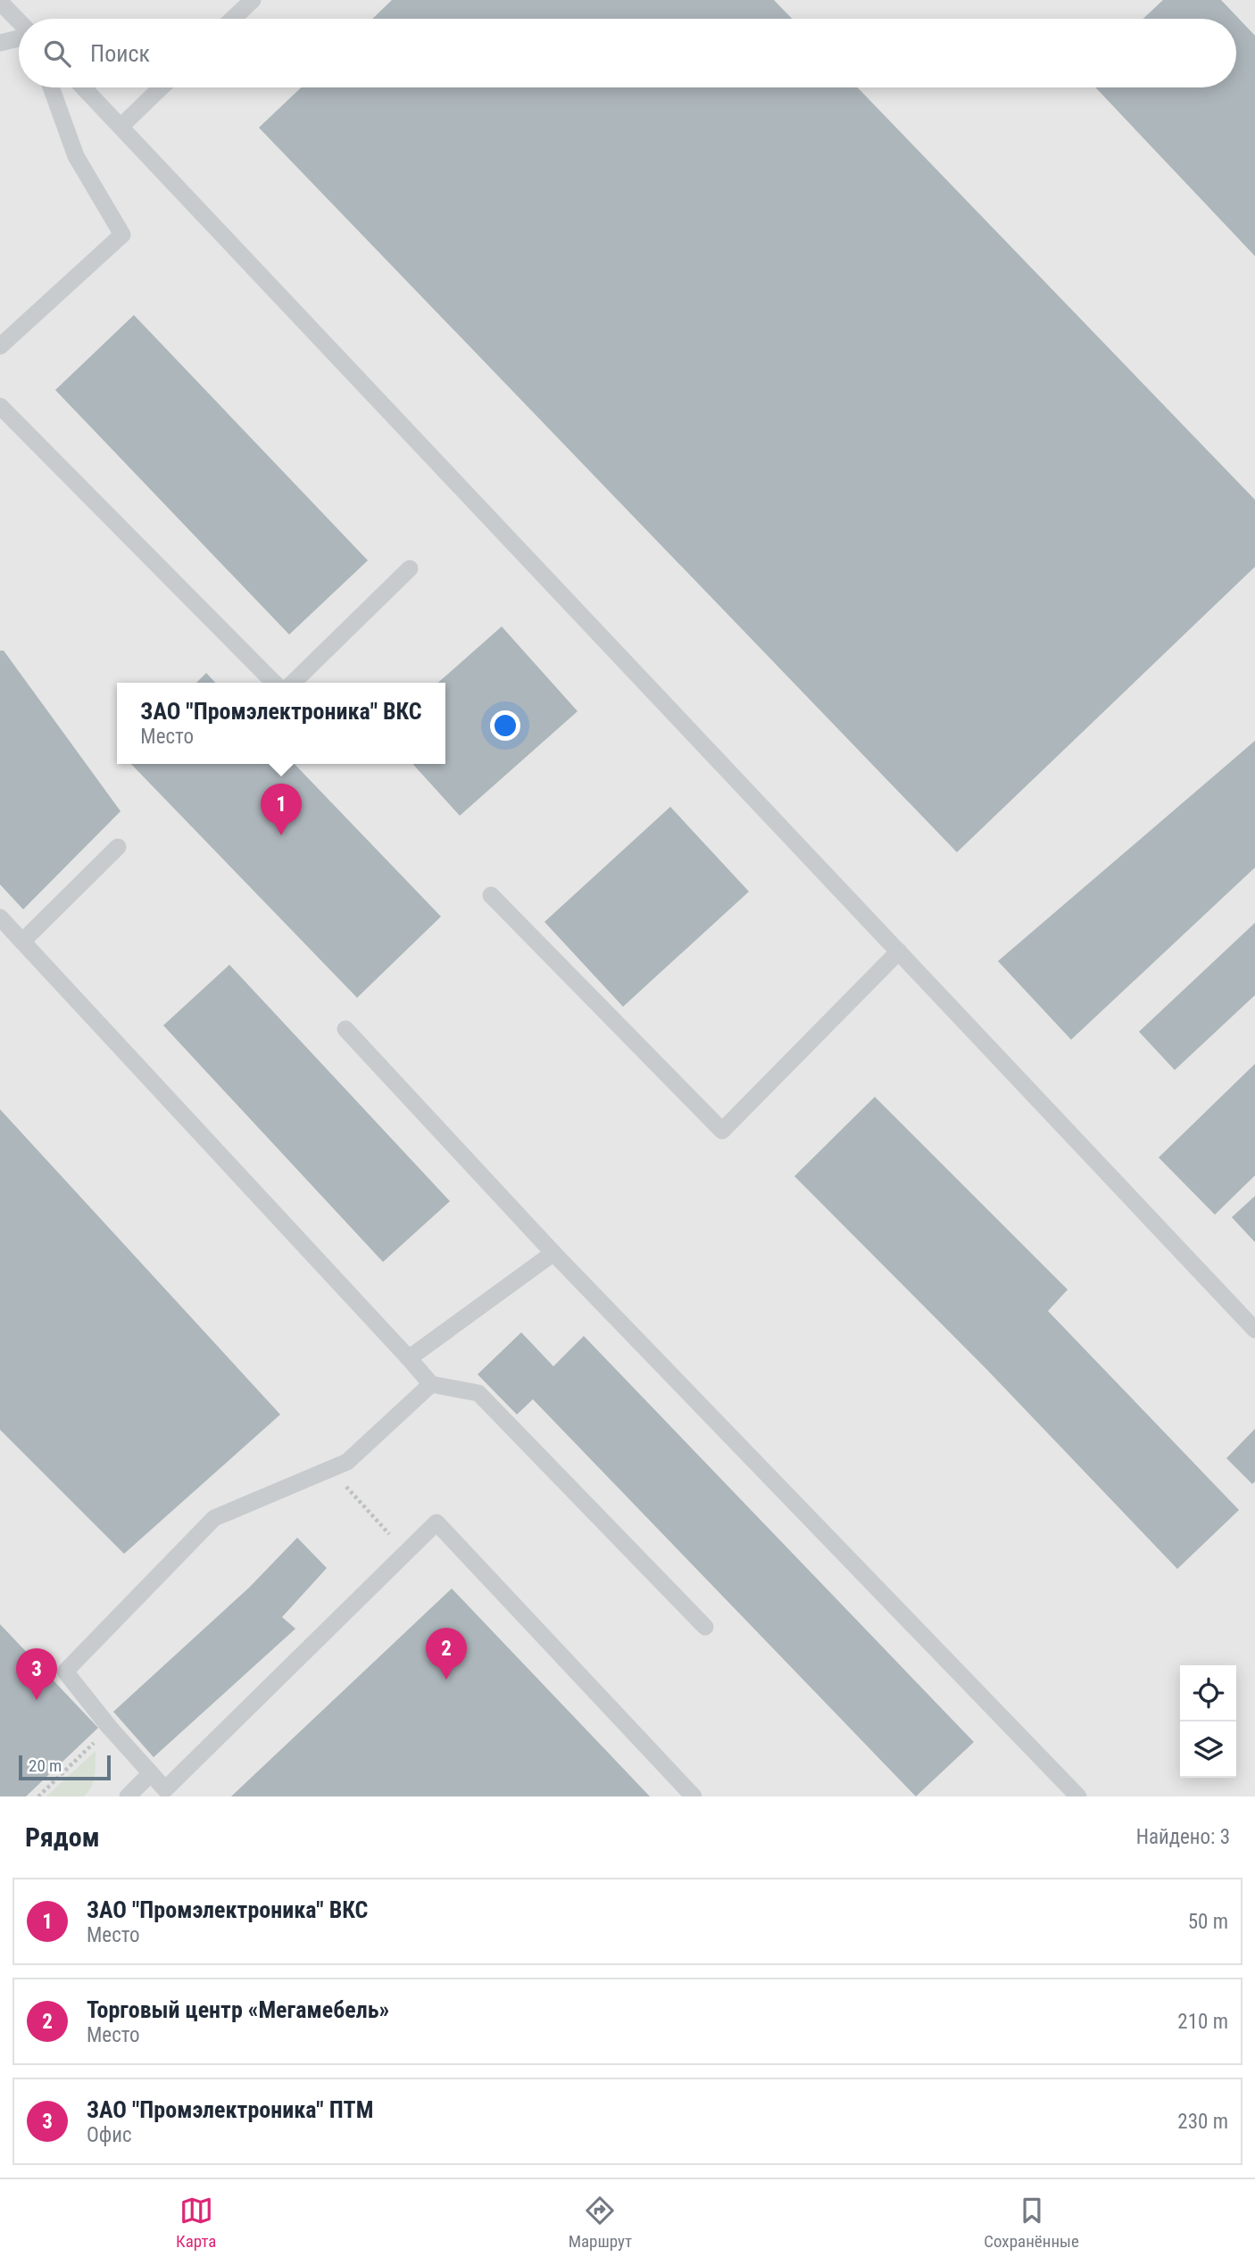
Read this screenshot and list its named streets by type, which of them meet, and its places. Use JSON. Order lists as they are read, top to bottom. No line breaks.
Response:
{"scale_bar":"20 m","page":{"search":"Поиск","popup":["ЗАО \"Промэлектроника\" ВКС","Место"],"pins":["1","2","3"],"scale":"20 m","heading":["Рядом","Найдено: 3"],"list":[{"mark":"1","name":"ЗАО \"Промэлектроника\" ВКС","note":"Место","value":"50 m"},{"mark":"2","name":"Торговый центр «Мегамебель»","note":"Место","value":"210 m"},{"mark":"3","name":"ЗАО \"Промэлектроника\" ПТМ","note":"Офис","value":"230 m"}],"nav":["Карта","Маршрут","Сохранённые"]}}
